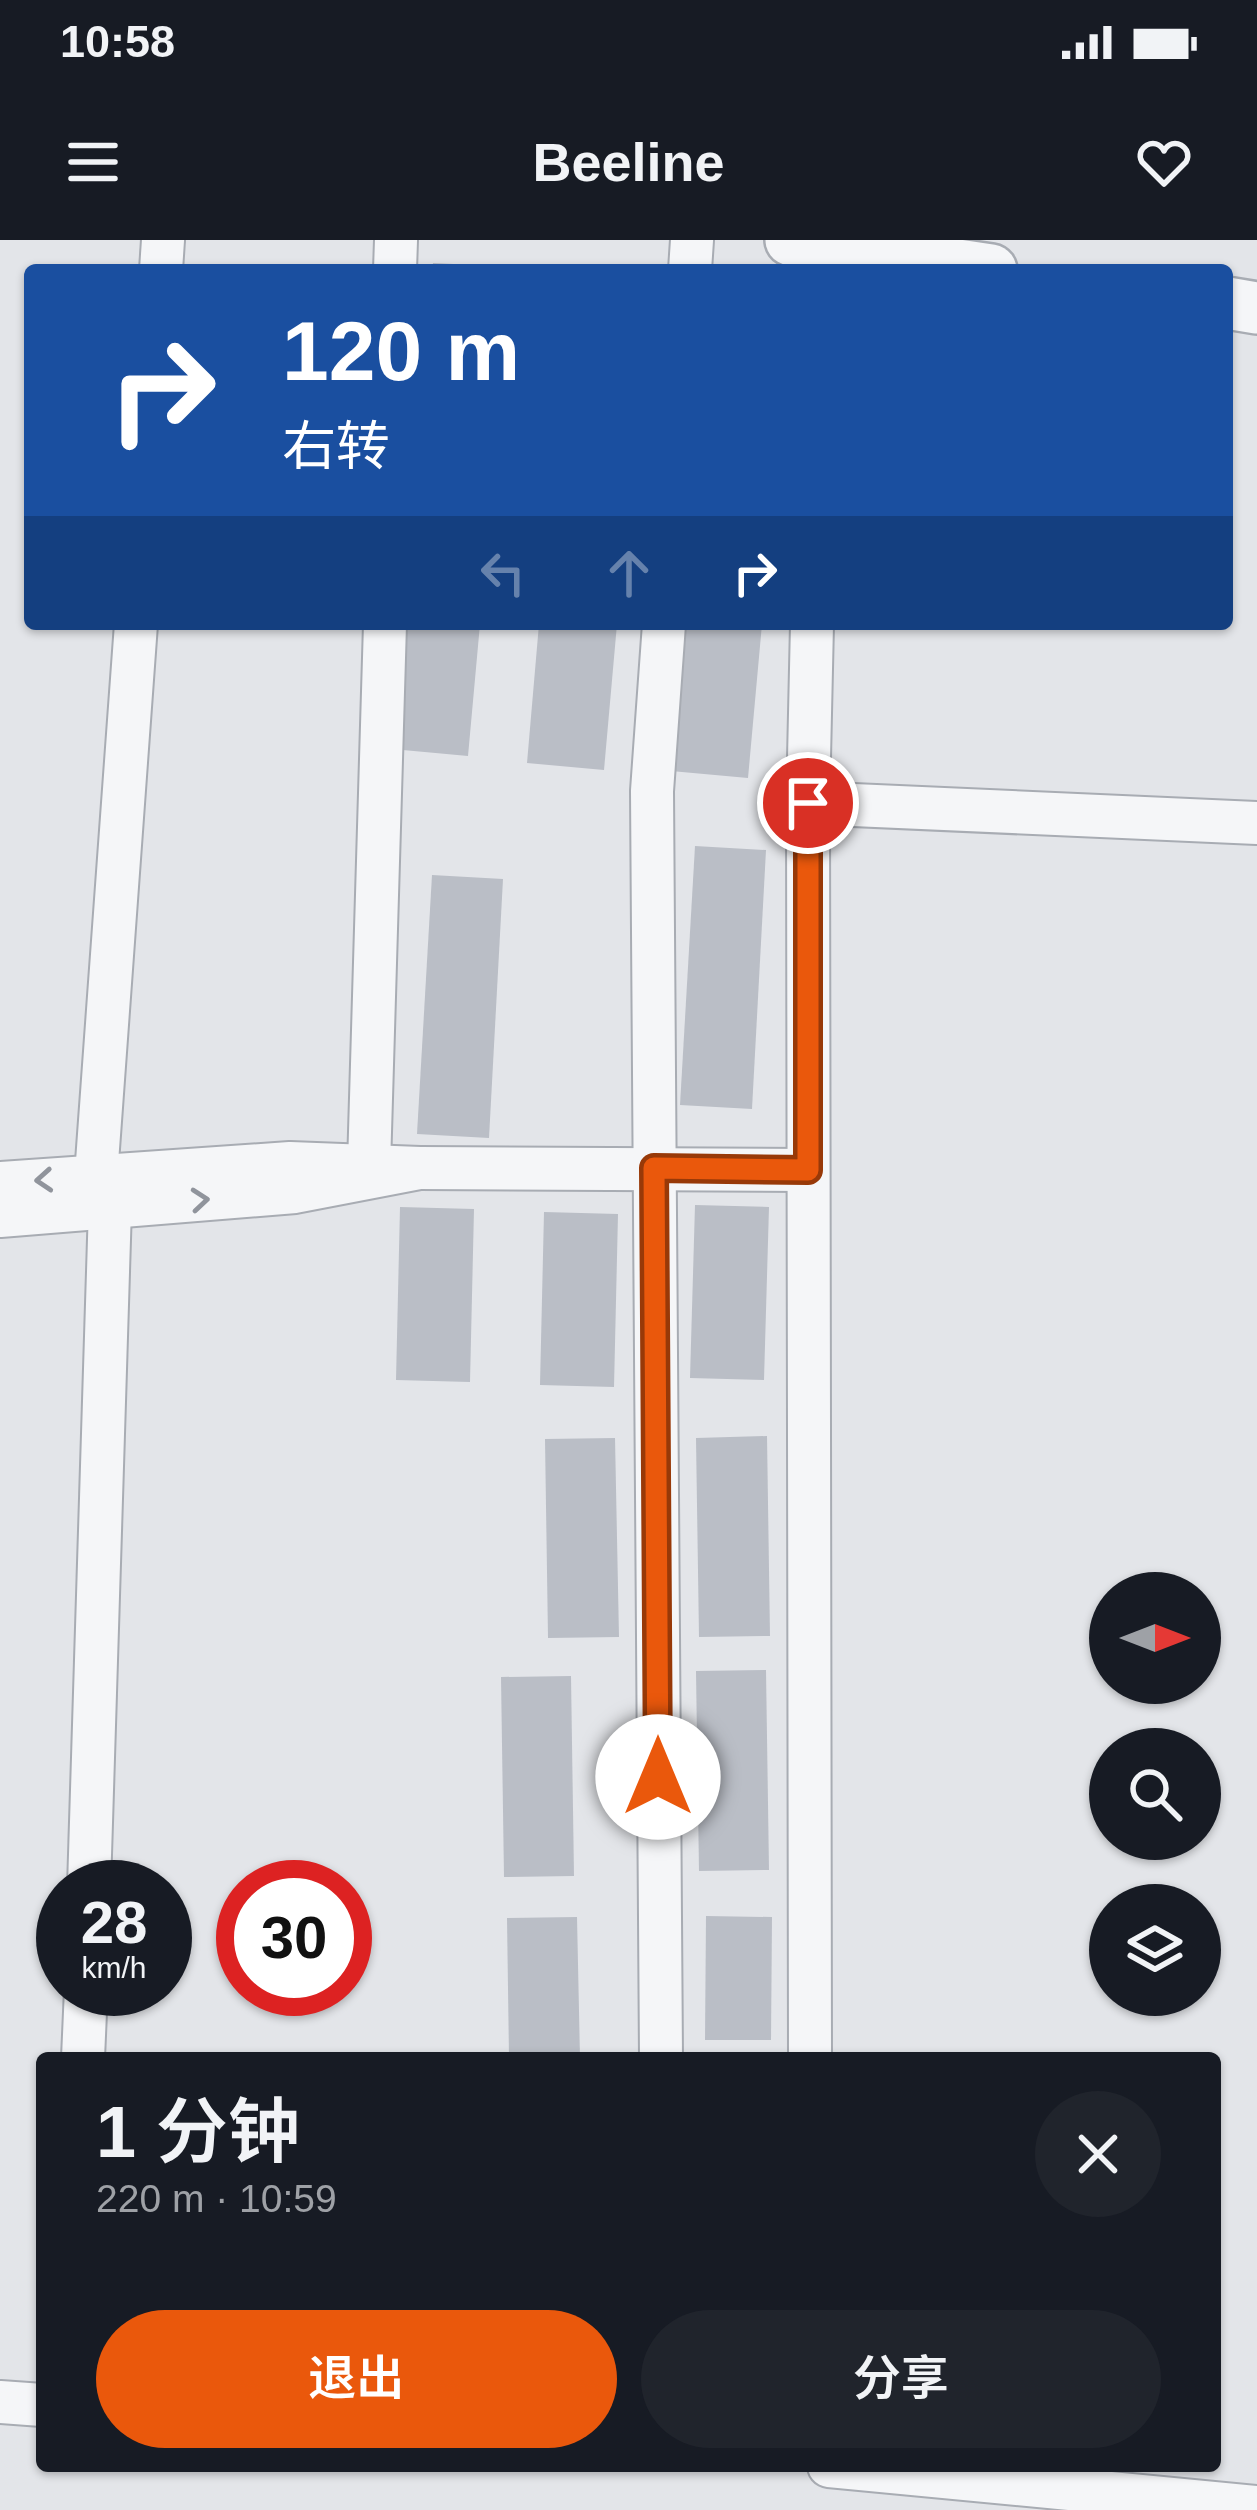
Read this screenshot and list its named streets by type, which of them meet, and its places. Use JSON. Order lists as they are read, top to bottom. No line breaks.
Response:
{"north":"right","page":{"status":"10:58","header":"Beeline","turn":["120 m","右转"],"speed":"28 km/h","limit":"30","heading":["1 分钟","220 m · 10:59"],"buttons":["退出","分享"]}}
